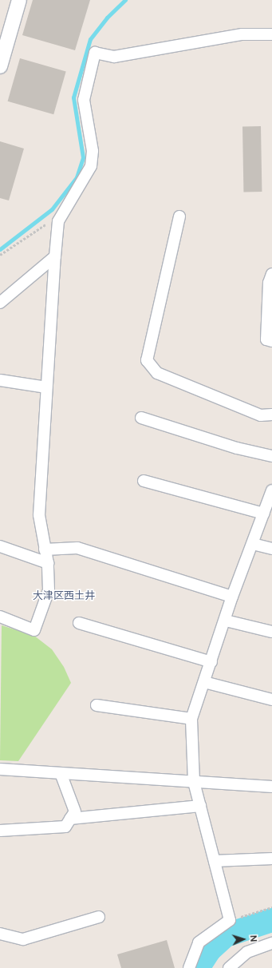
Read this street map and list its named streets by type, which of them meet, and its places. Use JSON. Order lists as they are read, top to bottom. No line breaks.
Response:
{"districts":["大津区西土井"],"north":"right"}
